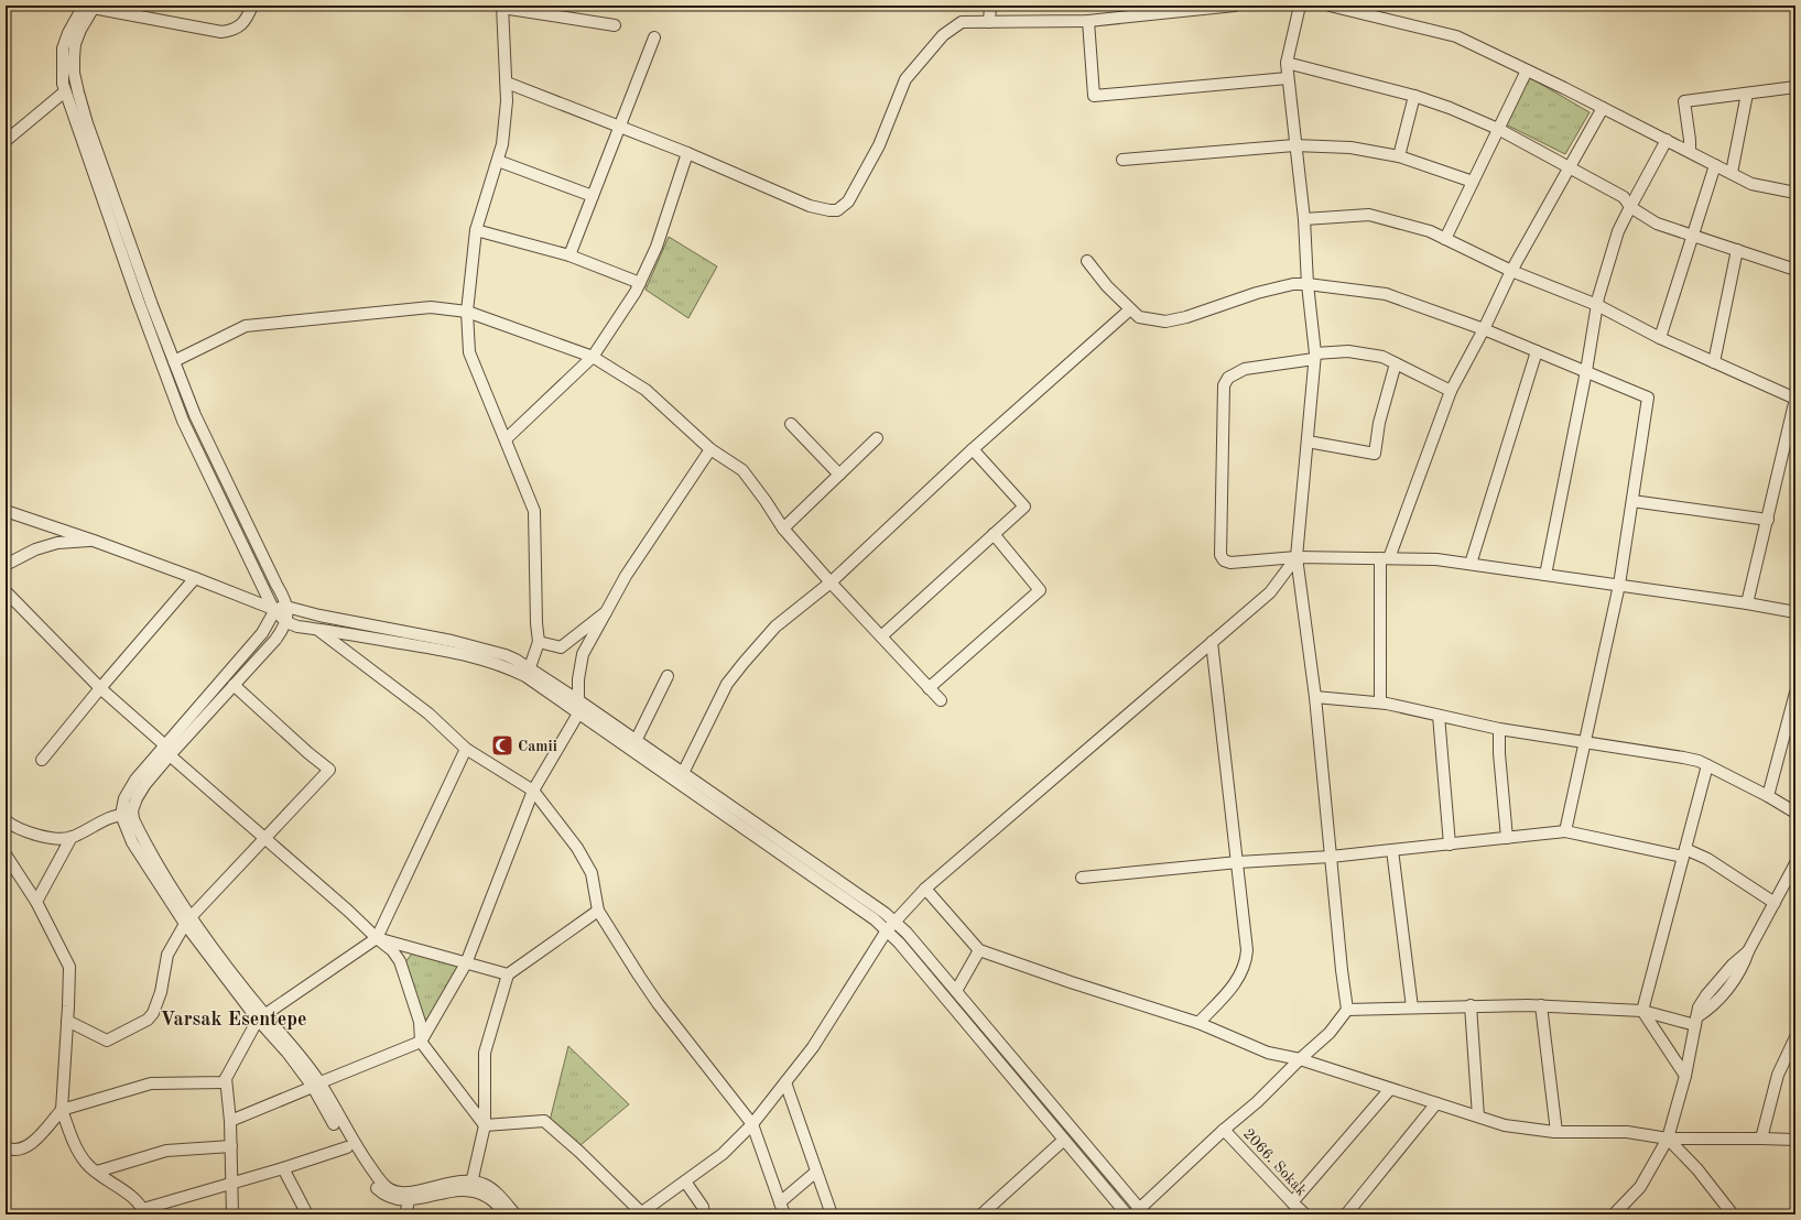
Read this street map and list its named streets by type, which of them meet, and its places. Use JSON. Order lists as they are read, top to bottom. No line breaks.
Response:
{"streets":{"street":["2066. Sokak"]},"districts":["Varsak Esentepe"],"places":{"mosque":["Camii"]}}
